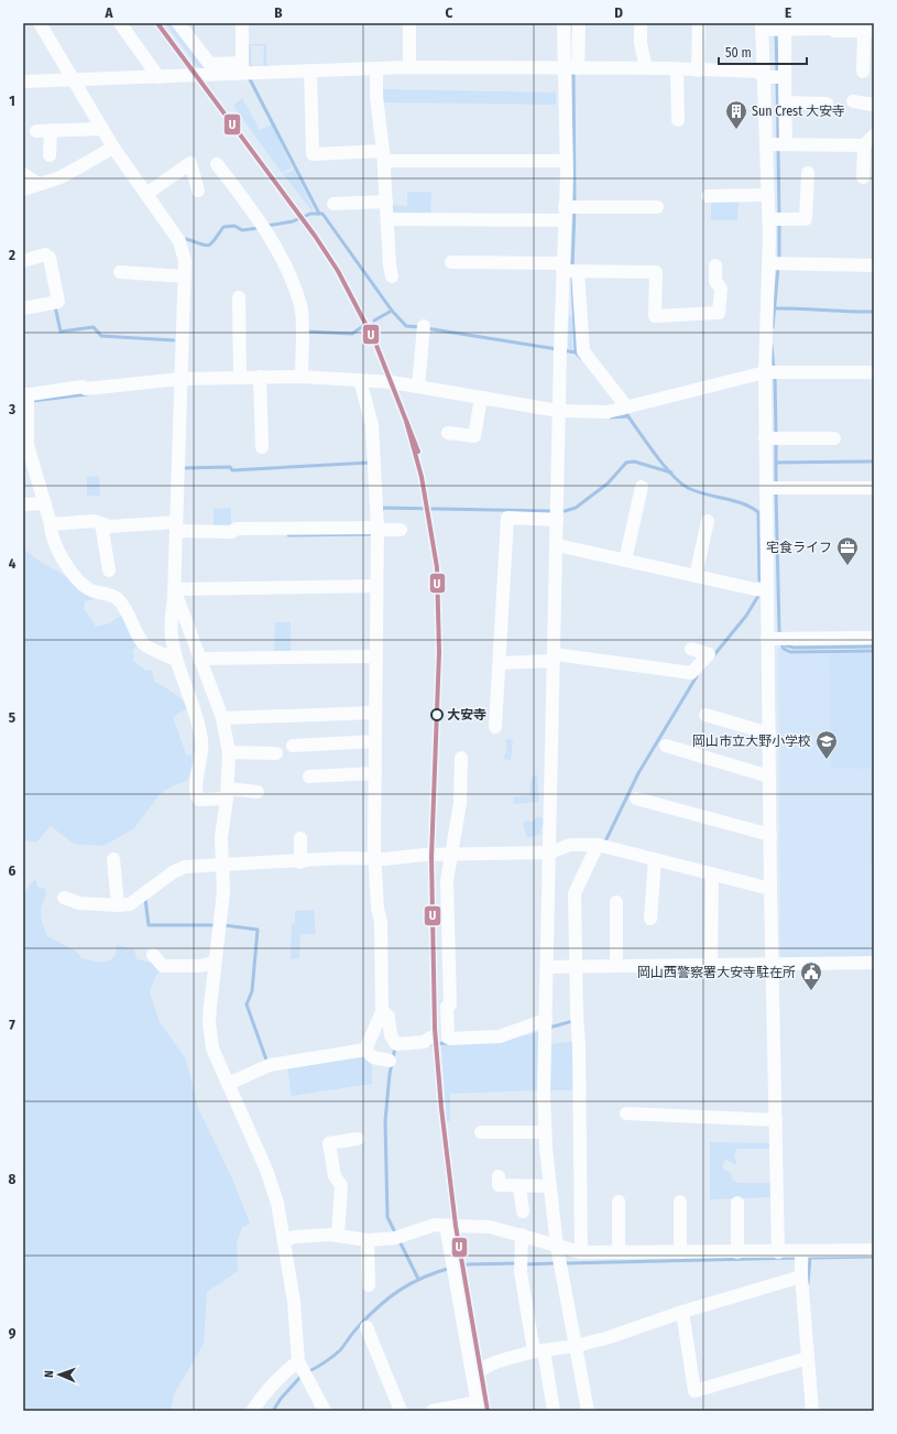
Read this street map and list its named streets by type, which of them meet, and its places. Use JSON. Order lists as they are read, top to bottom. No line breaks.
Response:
{"places":{"building":["Sun Crest 大安寺"],"office":["宅食ライフ"],"other":["大安寺"],"school or university":["岡山市立大野小学校"],"public building":["岡山西警察署大安寺駐在所"]},"lines":["transit line U"],"scale_bar":"50 m","north":"left","grid":{"columns":["A","B","C","D","E"],"rows":["1","2","3","4","5","6","7","8","9"]}}
